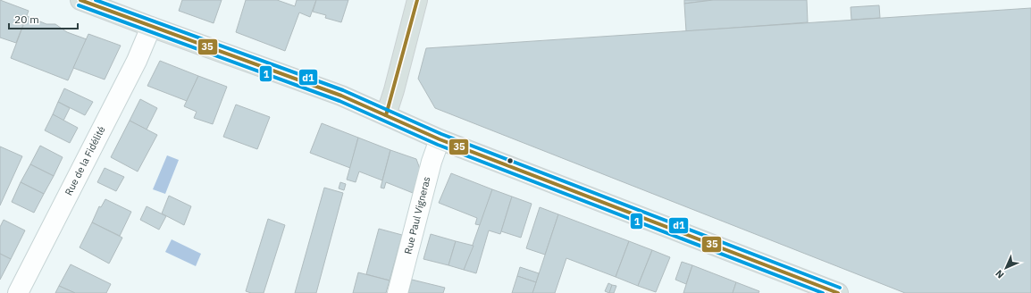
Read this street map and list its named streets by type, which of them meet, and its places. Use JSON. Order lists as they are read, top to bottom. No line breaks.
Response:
{"streets":{"street":["Rue de la Fidélité","Rue Paul Vigneras"]},"lines":["transit line 35","transit line d1","transit line 1"],"scale_bar":"20 m","north":"bottom left"}
